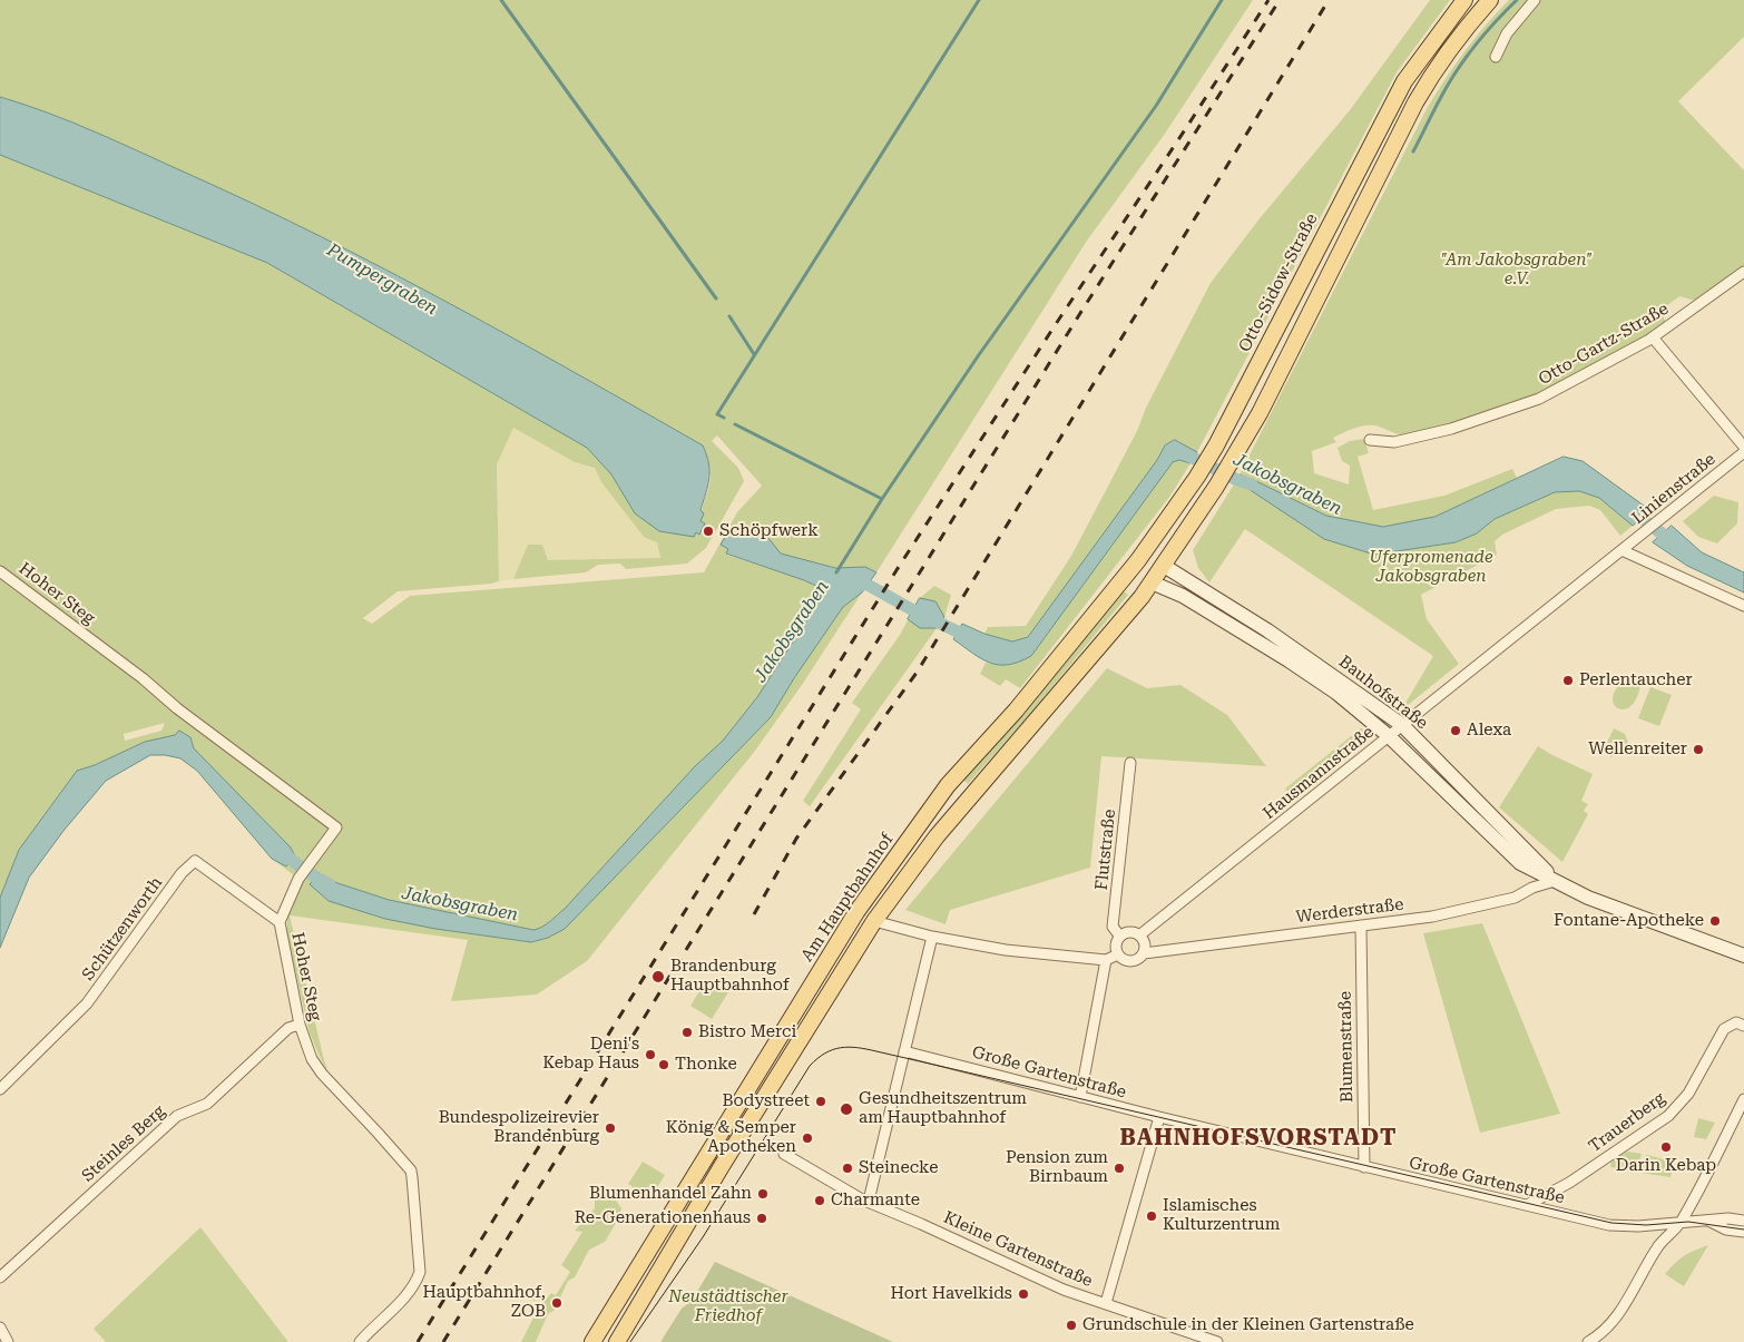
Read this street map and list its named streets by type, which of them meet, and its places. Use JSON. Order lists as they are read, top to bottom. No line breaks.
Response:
{"streets":{"main road":["Otto-Sidow-Straße","Am Hauptbahnhof"],"street":["Otto-Gartz-Straße","Linienstraße","Hoher Steg","Bauhofstraße","Hausmannstraße","Flutstraße","Werderstraße","Schützenworth","Blumenstraße","Große Gartenstraße","Trauerberg","Steinles Berg","Kleine Gartenstraße"]},"crossings":[["Otto-Sidow-Straße","Am Hauptbahnhof"],["Linienstraße","Hausmannstraße"],["Hoher Steg","Schützenworth"],["Hoher Steg","Steinles Berg"],["Bauhofstraße","Hausmannstraße"],["Bauhofstraße","Werderstraße"],["Hausmannstraße","Flutstraße"],["Hausmannstraße","Werderstraße"],["Flutstraße","Werderstraße"],["Werderstraße","Blumenstraße"],["Blumenstraße","Große Gartenstraße"],["Große Gartenstraße","Trauerberg"]],"districts":["BAHNHOFSVORSTADT"],"water":["Pumpergraben","Jakobsgraben"],"parks":["\"Am Jakobsgraben\" e.V.","Uferpromenade Jakobsgraben","Neustädtischer Friedhof"],"places":["Schöpfwerk","Perlentaucher","Alexa","Wellenreiter","Fontane-Apotheke","Brandenburg Hauptbahnhof","Bistro Merci","Deni's Kebap Haus","Thonke","Bodystreet","Gesundheitszentrum am Hauptbahnhof","Bundespolizeirevier Brandenburg","König & Semper Apotheken","Darin Kebap","Steinecke","Pension zum Birnbaum","Blumenhandel Zahn","Charmante","Islamisches Kulturzentrum","Re-Generationenhaus","Hort Havelkids","Hauptbahnhof, ZOB","Grundschule in der Kleinen Gartenstraße"]}
